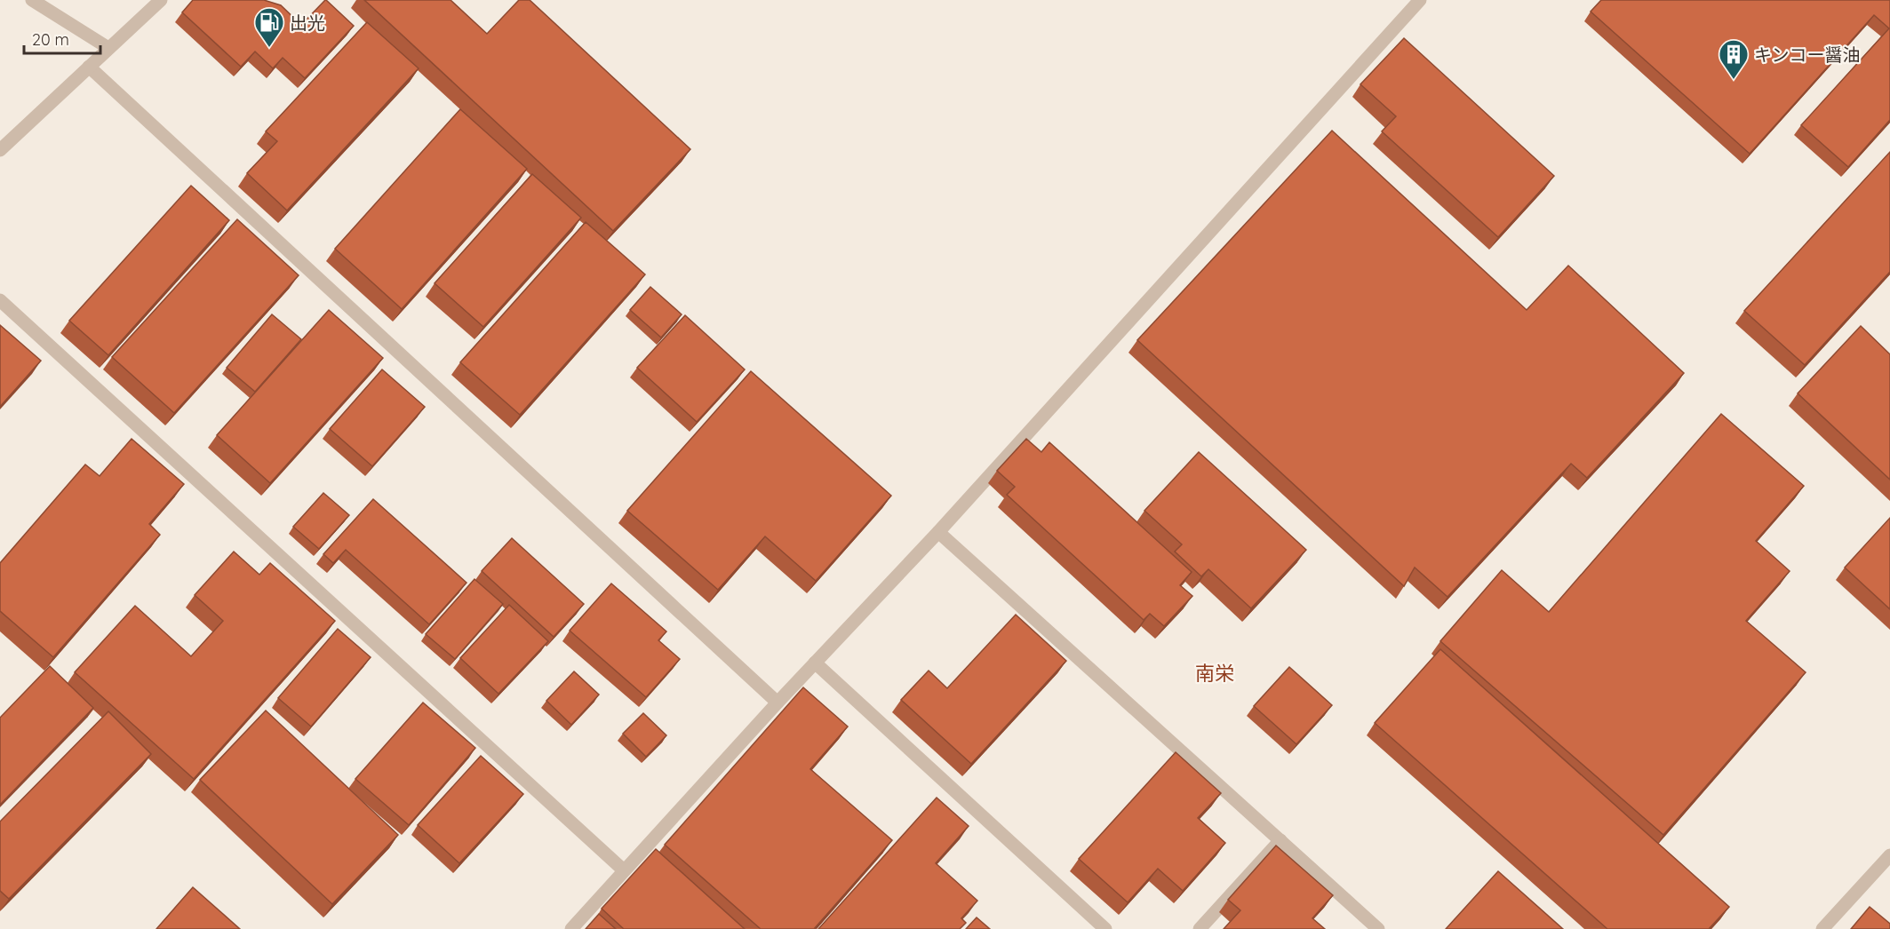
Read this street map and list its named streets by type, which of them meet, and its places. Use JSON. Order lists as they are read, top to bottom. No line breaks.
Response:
{"districts":["南栄"],"places":{"fuel station":["出光"],"building":["キンコー醤油"]},"scale_bar":"20 m"}
